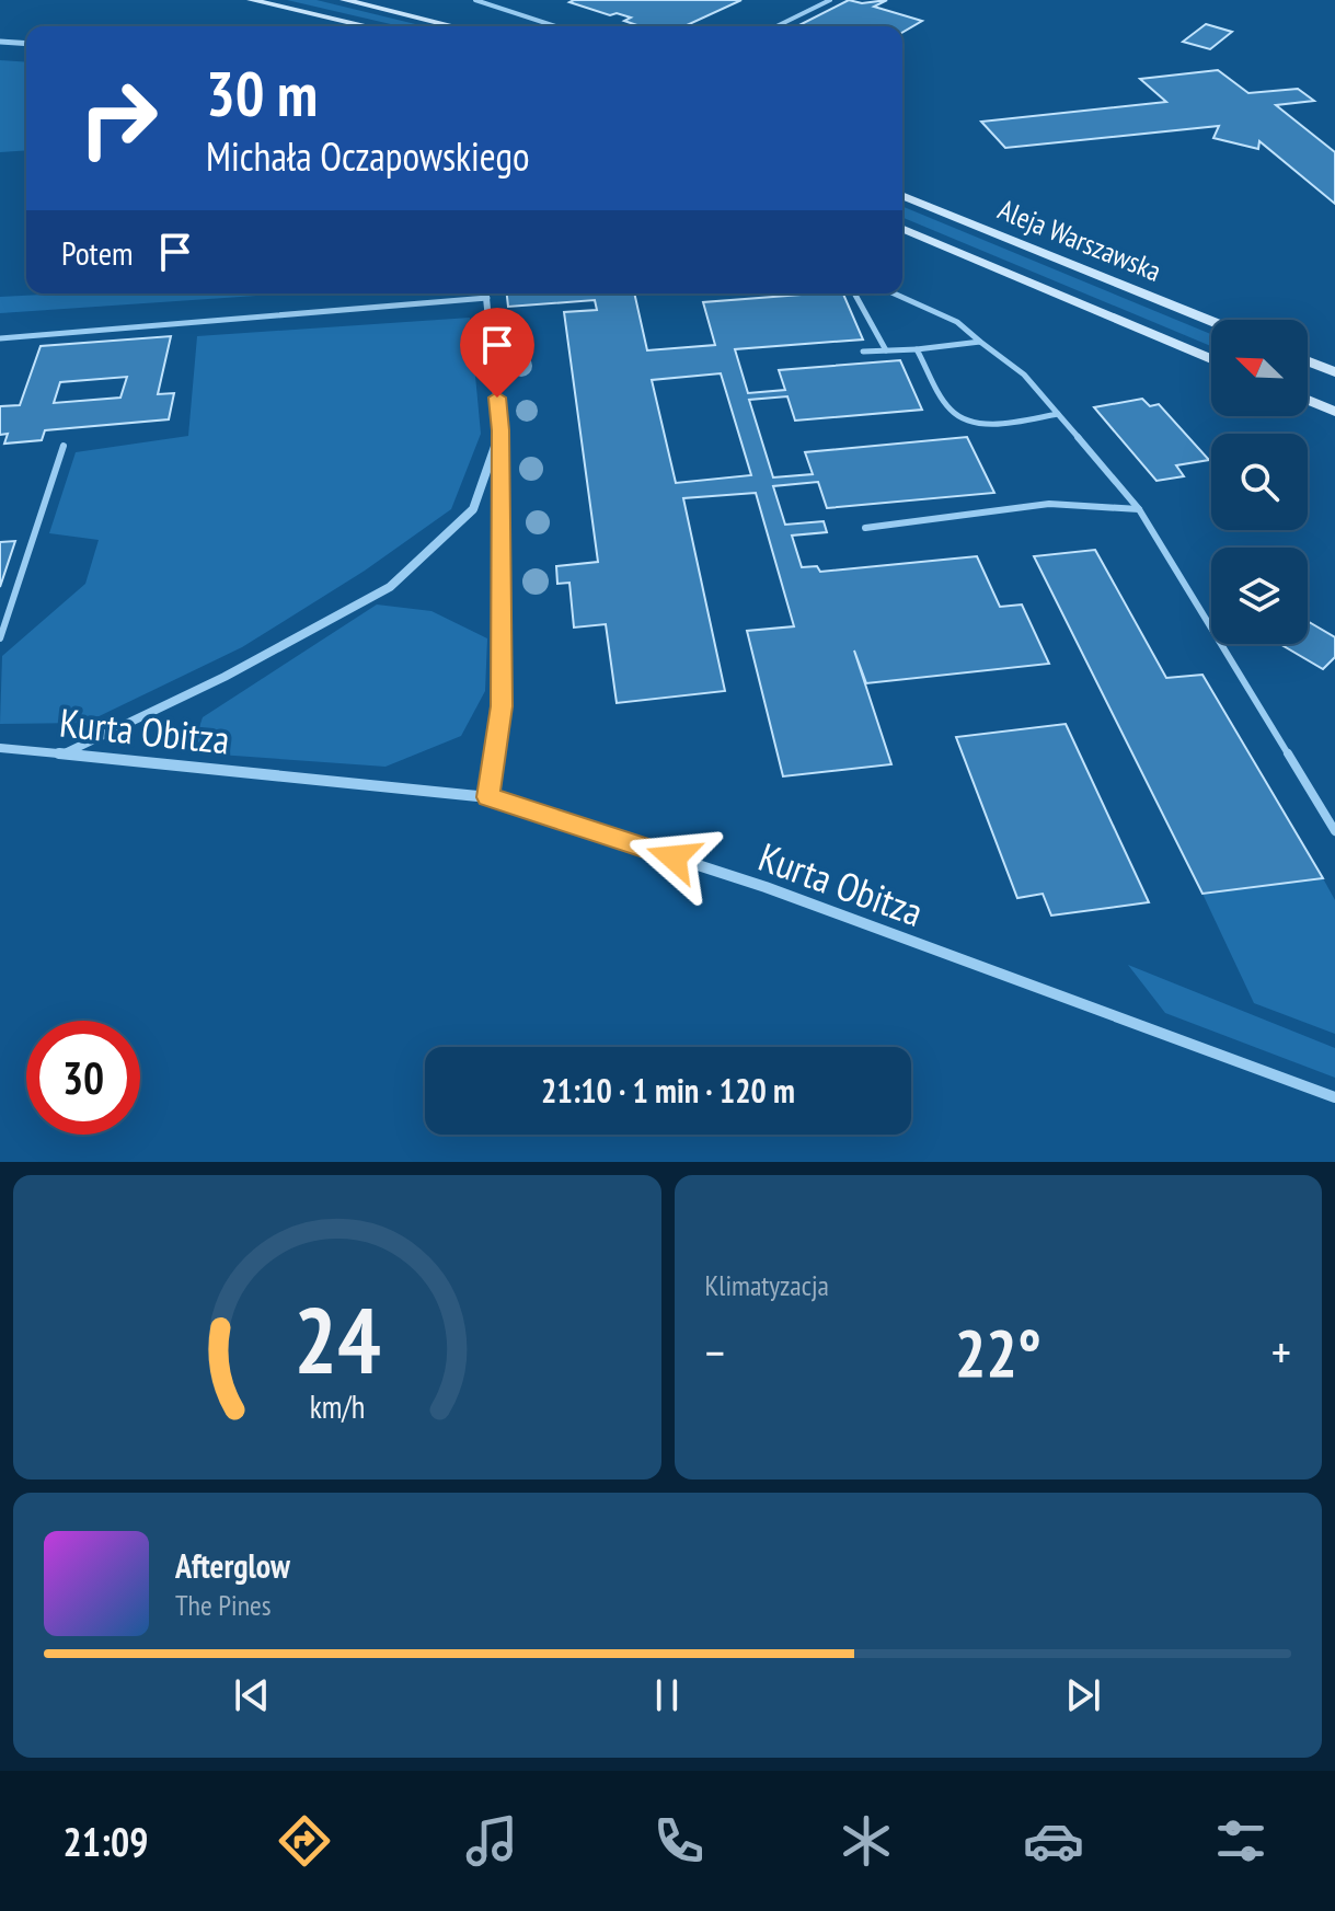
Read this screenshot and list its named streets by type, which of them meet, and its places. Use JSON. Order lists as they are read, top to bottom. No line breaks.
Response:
{"streets":{"main road":["Aleja Warszawska"],"street":["Kurta Obitza"]},"north":"top left","page":{"turn":["30 m","Michała Oczapowskiego"],"then":"Potem","limit":"30","trip":"21:10 · 1 min · 120 m","tile":"Klimatyzacja","heat":["−","22°","+"],"song":["Afterglow","The Pines"],"tabs":"21:09","gauge":["24","km/h"]}}
